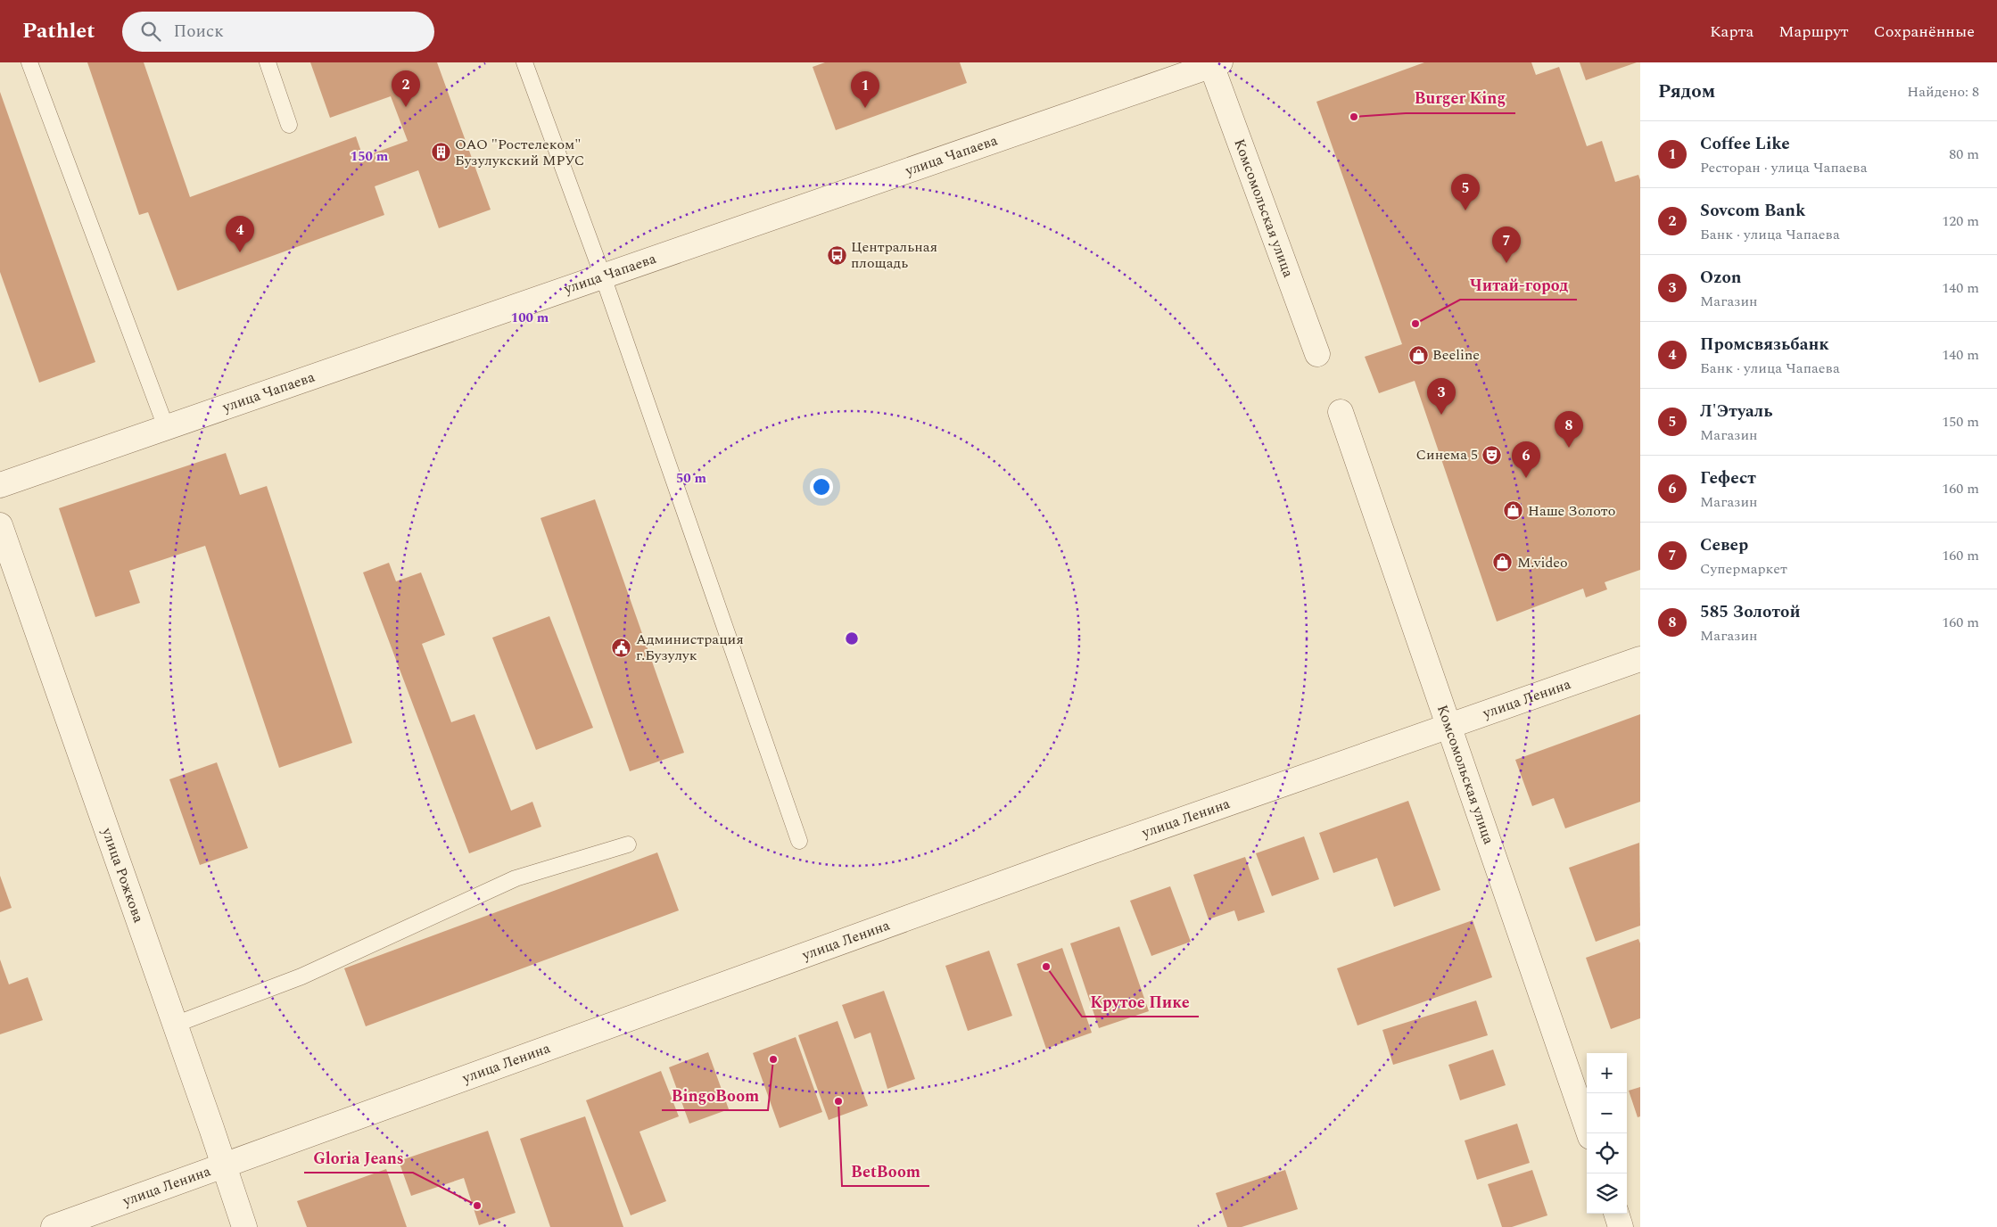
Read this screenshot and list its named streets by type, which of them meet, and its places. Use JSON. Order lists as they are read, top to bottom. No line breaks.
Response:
{"streets":{"street":["улица Чапаева","Комсомольская улица","улица Ленина","улица Рожкова"]},"crossings":[["улица Чапаева","Комсомольская улица"],["Комсомольская улица","улица Ленина"],["улица Ленина","улица Рожкова"]],"places":{"other":["Burger King","Читай-город","Крутое Пике","BingoBoom","BetBoom","Gloria Jeans"],"building":["ОАО \"Ростелеком\" Бузулукский МРУС"],"bus stop":["Центральная площадь"],"shop":["Beeline","Наше Золото","M.video"],"theatre":["Синема 5"],"public building":["Администрация г.Бузулук"]},"page":{"header":"Pathlet","search":"Поиск","nav":["Карта","Маршрут","Сохранённые"],"heading":["Рядом","Найдено: 8"],"pins":["2","1","5","4","7","3","8","6"],"list":[{"mark":"1","name":"Coffee Like","note":"Ресторан · улица Чапаева","value":"80 m"},{"mark":"2","name":"Sovcom Bank","note":"Банк · улица Чапаева","value":"120 m"},{"mark":"3","name":"Ozon","note":"Магазин","value":"140 m"},{"mark":"4","name":"Промсвязьбанк","note":"Банк · улица Чапаева","value":"140 m"},{"mark":"5","name":"Л'Этуаль","note":"Магазин","value":"150 m"},{"mark":"6","name":"Гефест","note":"Магазин","value":"160 m"},{"mark":"7","name":"Север","note":"Супермаркет","value":"160 m"},{"mark":"8","name":"585 Золотой","note":"Магазин","value":"160 m"}],"map_buttons":["+","−"]},"rings":["150 m","100 m","50 m"]}
